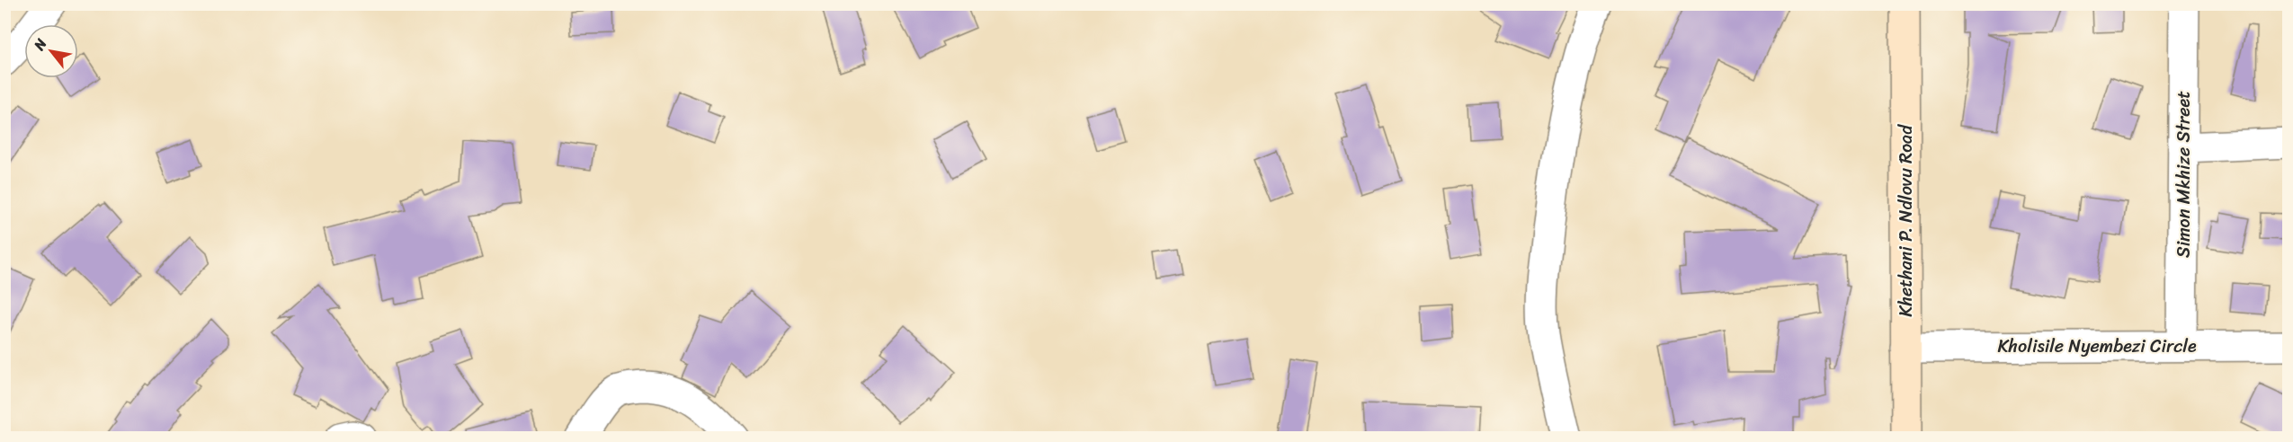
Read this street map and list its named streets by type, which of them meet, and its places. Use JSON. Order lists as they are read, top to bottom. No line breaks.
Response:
{"streets":{"street":["Simon Mkhize Street","Khethani P. Ndlovu Road","Kholisile Nyembezi Circle"]},"crossings":[["Simon Mkhize Street","Kholisile Nyembezi Circle"],["Khethani P. Ndlovu Road","Kholisile Nyembezi Circle"]],"north":"top left"}
